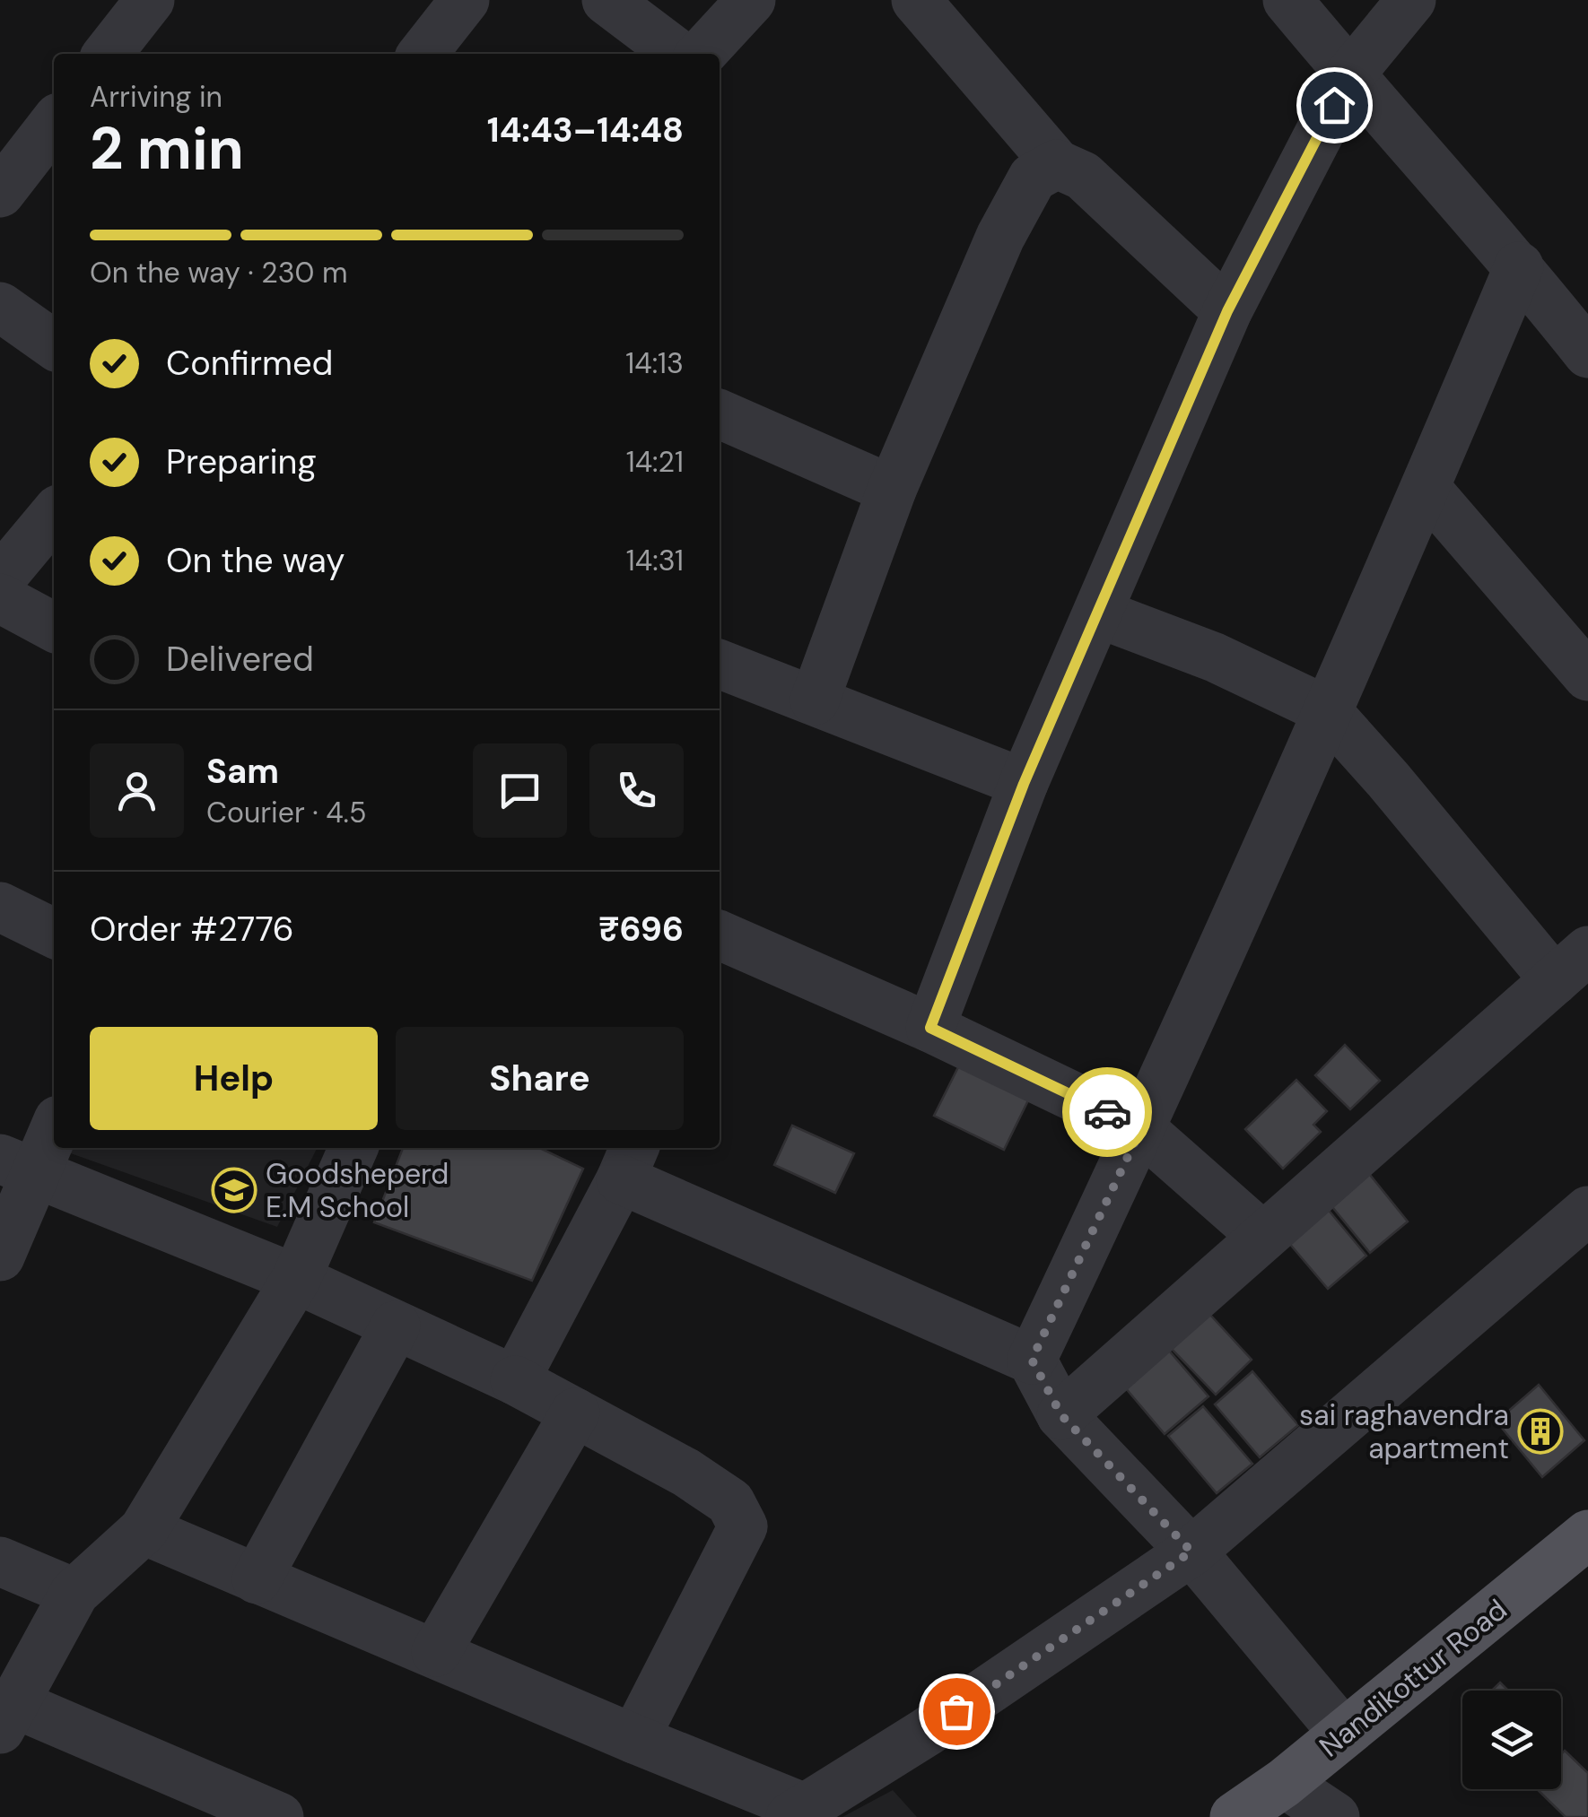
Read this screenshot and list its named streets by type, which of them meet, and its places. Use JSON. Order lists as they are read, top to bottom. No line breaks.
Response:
{"streets":{"main road":["Nandikottur Road"]},"places":{"school or university":["Goodsheperd E.M School"],"building":["sai raghavendra apartment"]},"page":{"heading":["2 min","Arriving in","14:43–14:48"],"panel":["Sam","Courier · 4.5","Order #2776","₹696"],"bar":"On the way · 230 m","list":[["Confirmed","14:13"],["Preparing","14:21"],["On the way","14:31"],"Delivered"],"buttons":["Help","Share"]}}
